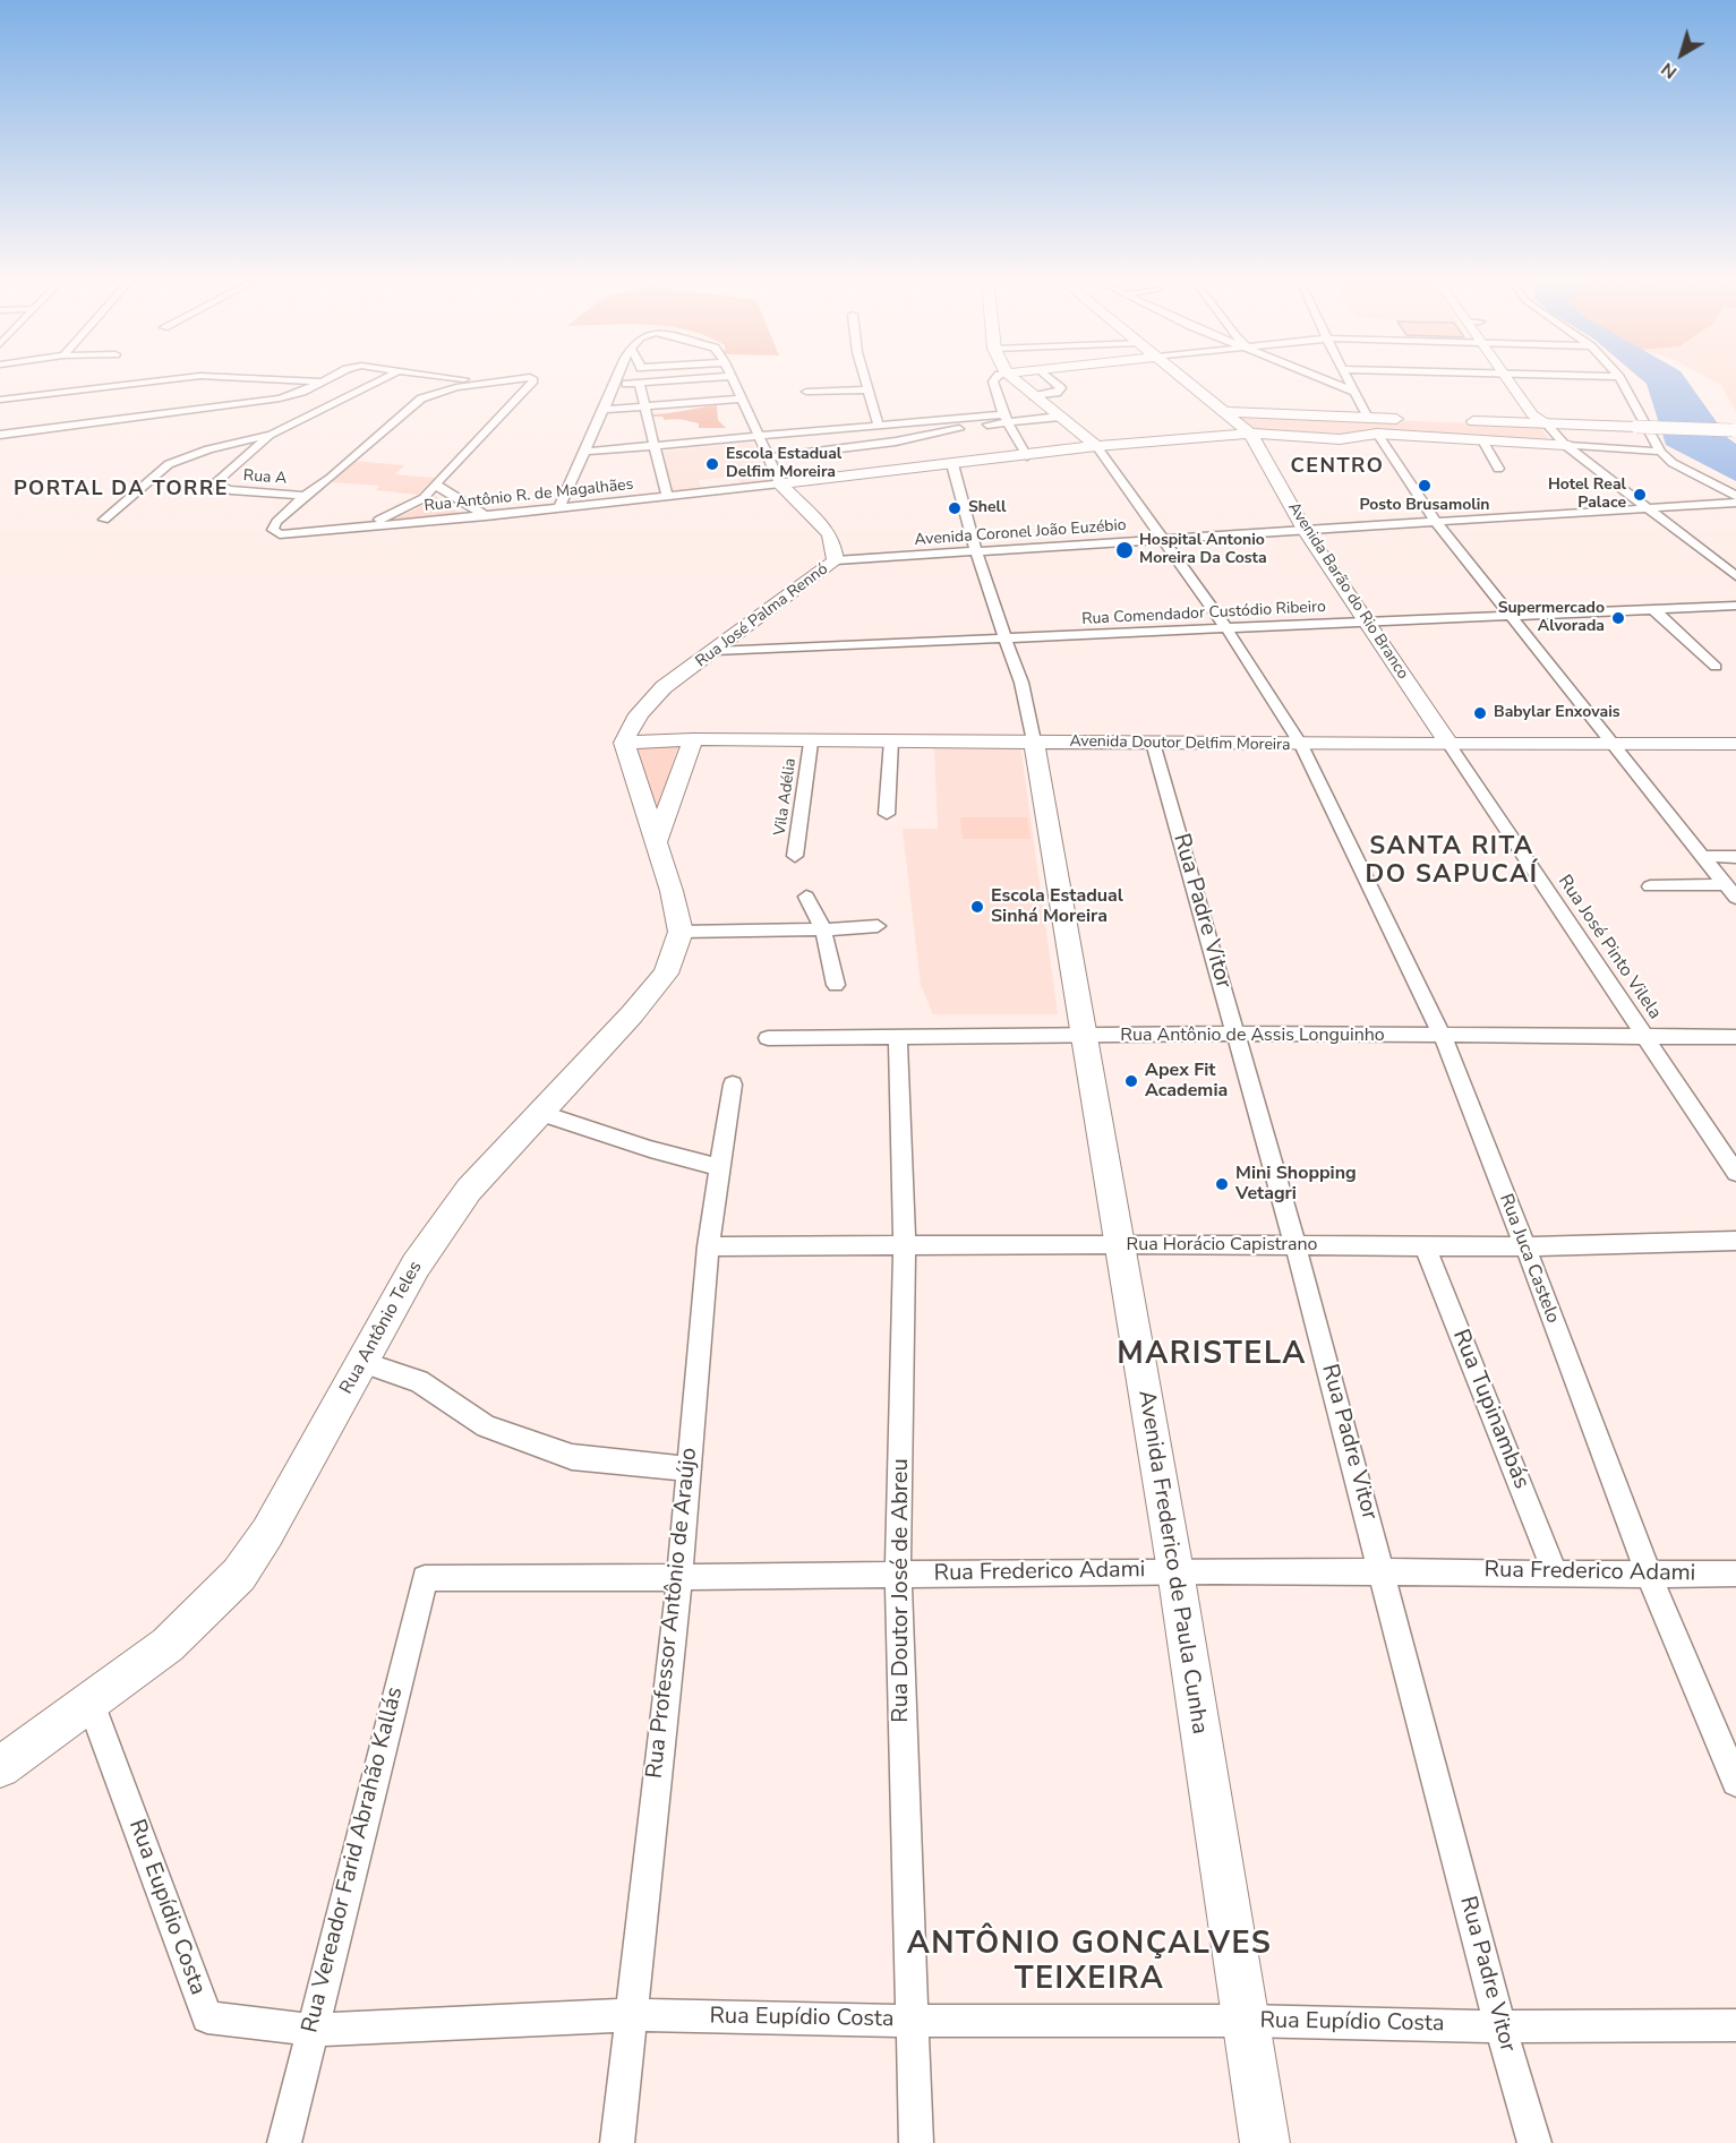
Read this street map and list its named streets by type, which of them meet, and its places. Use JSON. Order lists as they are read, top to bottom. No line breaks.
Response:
{"streets":{"main road":["Avenida Barão do Rio Branco","Rua José Palma Rennó","Avenida Doutor Delfim Moreira","Rua Antônio Teles","Avenida Frederico de Paula Cunha"],"street":["Rua A","Rua Antônio R. de Magalhães","Avenida Coronel João Euzébio","Rua Comendador Custódio Ribeiro","Vila Adélia","Rua Padre Vitor","Rua José Pinto Vilela","Rua Antônio de Assis Longuinho","Rua Horácio Capistrano","Rua Juca Castelo","Rua Tupinambás","Rua Frederico Adami","Rua Doutor José de Abreu","Rua Professor Antônio de Araújo","Rua Vereador Farid Abrahão Kallás","Rua Eupídio Costa"]},"crossings":[["Rua A","Rua Antônio R. de Magalhães"],["Rua Antônio R. de Magalhães","Rua José Palma Rennó"],["Avenida Coronel João Euzébio","Avenida Barão do Rio Branco"],["Avenida Coronel João Euzébio","Rua José Palma Rennó"],["Avenida Coronel João Euzébio","Rua Juca Castelo"],["Avenida Barão do Rio Branco","Rua Comendador Custódio Ribeiro"],["Avenida Barão do Rio Branco","Avenida Doutor Delfim Moreira"],["Avenida Barão do Rio Branco","Rua José Pinto Vilela"],["Rua Comendador Custódio Ribeiro","Rua José Palma Rennó"],["Rua Comendador Custódio Ribeiro","Rua Juca Castelo"],["Rua José Palma Rennó","Avenida Doutor Delfim Moreira"],["Avenida Doutor Delfim Moreira","Vila Adélia"],["Avenida Doutor Delfim Moreira","Rua Padre Vitor"],["Avenida Doutor Delfim Moreira","Rua José Pinto Vilela"],["Avenida Doutor Delfim Moreira","Rua Juca Castelo"],["Avenida Doutor Delfim Moreira","Avenida Frederico de Paula Cunha"],["Rua Padre Vitor","Rua Antônio de Assis Longuinho"],["Rua Padre Vitor","Rua Horácio Capistrano"],["Rua Padre Vitor","Rua Frederico Adami"],["Rua Padre Vitor","Rua Eupídio Costa"],["Rua José Pinto Vilela","Rua Antônio de Assis Longuinho"],["Rua Antônio de Assis Longuinho","Rua Juca Castelo"],["Rua Antônio de Assis Longuinho","Avenida Frederico de Paula Cunha"],["Rua Antônio de Assis Longuinho","Rua Doutor José de Abreu"],["Rua Horácio Capistrano","Rua Juca Castelo"],["Rua Horácio Capistrano","Rua Tupinambás"],["Rua Horácio Capistrano","Avenida Frederico de Paula Cunha"],["Rua Horácio Capistrano","Rua Doutor José de Abreu"],["Rua Horácio Capistrano","Rua Professor Antônio de Araújo"],["Rua Juca Castelo","Rua Frederico Adami"],["Rua Antônio Teles","Rua Eupídio Costa"],["Rua Tupinambás","Rua Frederico Adami"],["Avenida Frederico de Paula Cunha","Rua Frederico Adami"],["Avenida Frederico de Paula Cunha","Rua Eupídio Costa"],["Rua Frederico Adami","Rua Doutor José de Abreu"],["Rua Frederico Adami","Rua Professor Antônio de Araújo"],["Rua Frederico Adami","Rua Vereador Farid Abrahão Kallás"],["Rua Doutor José de Abreu","Rua Eupídio Costa"],["Rua Professor Antônio de Araújo","Rua Eupídio Costa"],["Rua Vereador Farid Abrahão Kallás","Rua Eupídio Costa"]],"districts":["CENTRO","PORTAL DA TORRE","SANTA RITA DO SAPUCAÍ","MARISTELA","ANTÔNIO GONÇALVES TEIXEIRA"],"places":["Escola Estadual Delfim Moreira","Posto Brusamolin","Hotel Real Palace","Shell","Hospital Antonio Moreira Da Costa","Supermercado Alvorada","Babylar Enxovais","Escola Estadual Sinhá Moreira","Apex Fit Academia","Mini Shopping Vetagri"],"north":"bottom left"}
